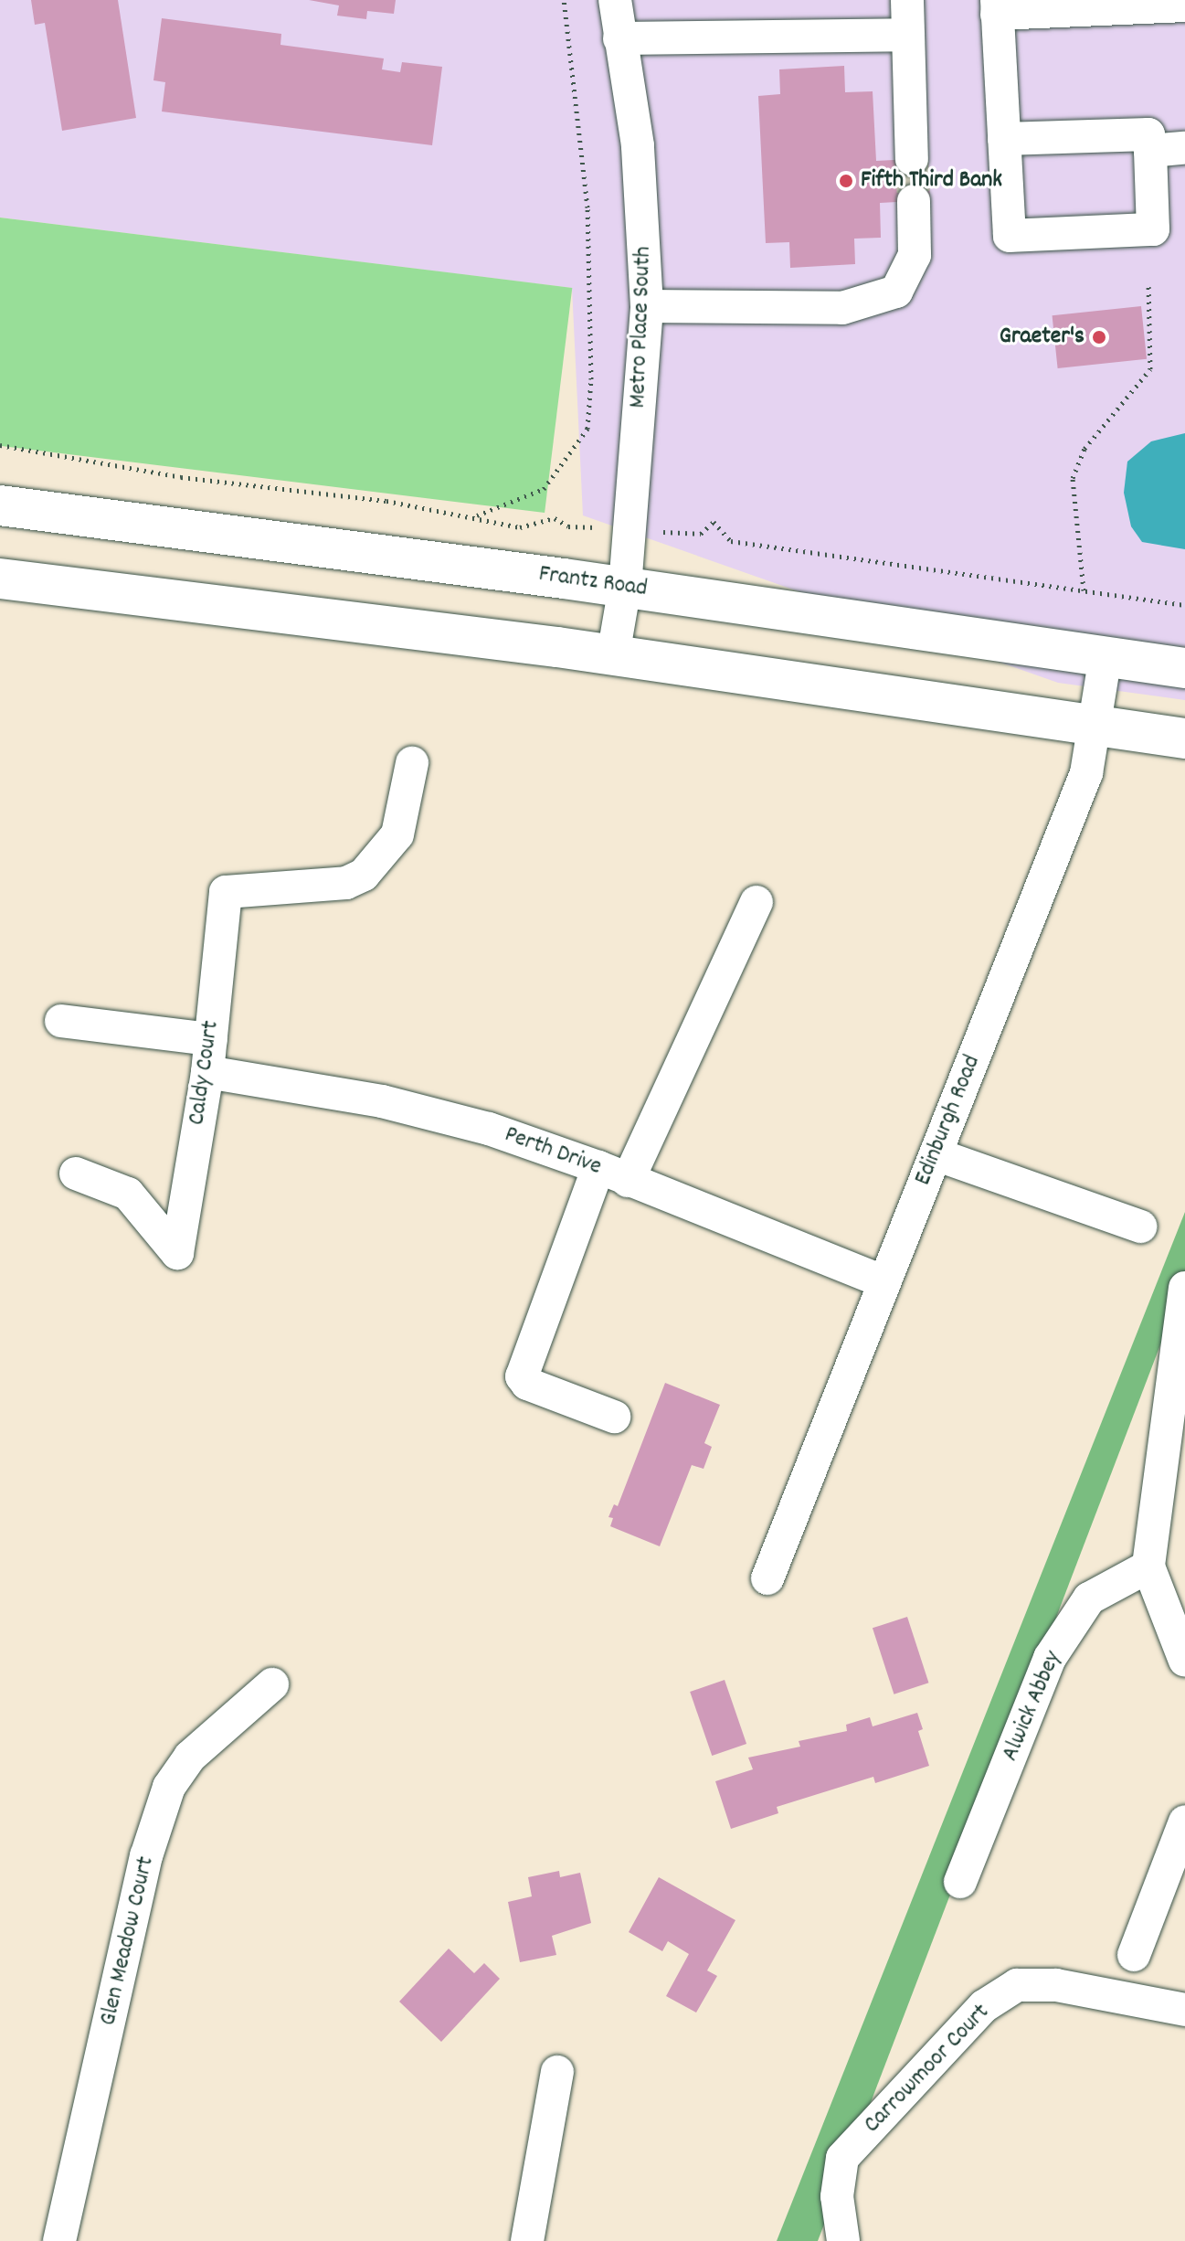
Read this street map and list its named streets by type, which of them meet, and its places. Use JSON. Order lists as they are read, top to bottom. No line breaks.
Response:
{"streets":{"main road":["Frantz Road"],"street":["Metro Place South","Caldy Court","Edinburgh Road","Perth Drive","Alwick Abbey","Glen Meadow Court","Carrowmoor Court"]},"crossings":[["Metro Place South","Frantz Road"],["Frantz Road","Edinburgh Road"],["Caldy Court","Perth Drive"],["Edinburgh Road","Perth Drive"]],"places":["Fifth Third Bank","Graeter's"]}
